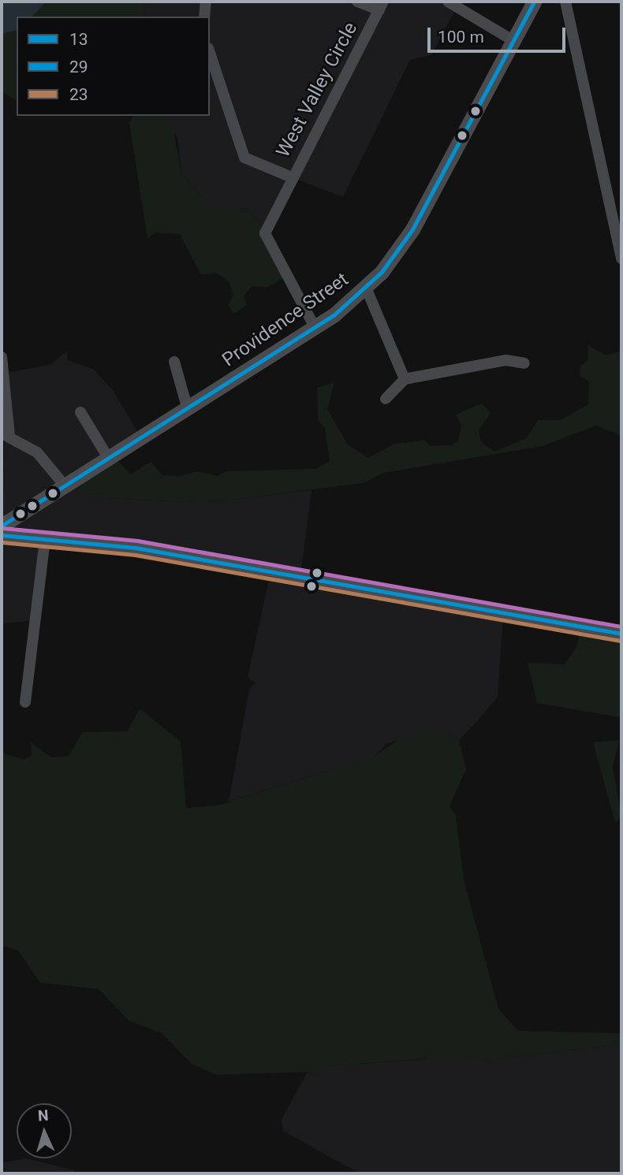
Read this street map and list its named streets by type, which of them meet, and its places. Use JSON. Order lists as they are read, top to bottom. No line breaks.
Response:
{"streets":{"main road":["Providence Street"],"street":["West Valley Circle"]},"lines":["transit line 13","transit line 29","transit line 23"],"legend":["13","29","23"],"scale_bar":"100 m","north":"top"}
